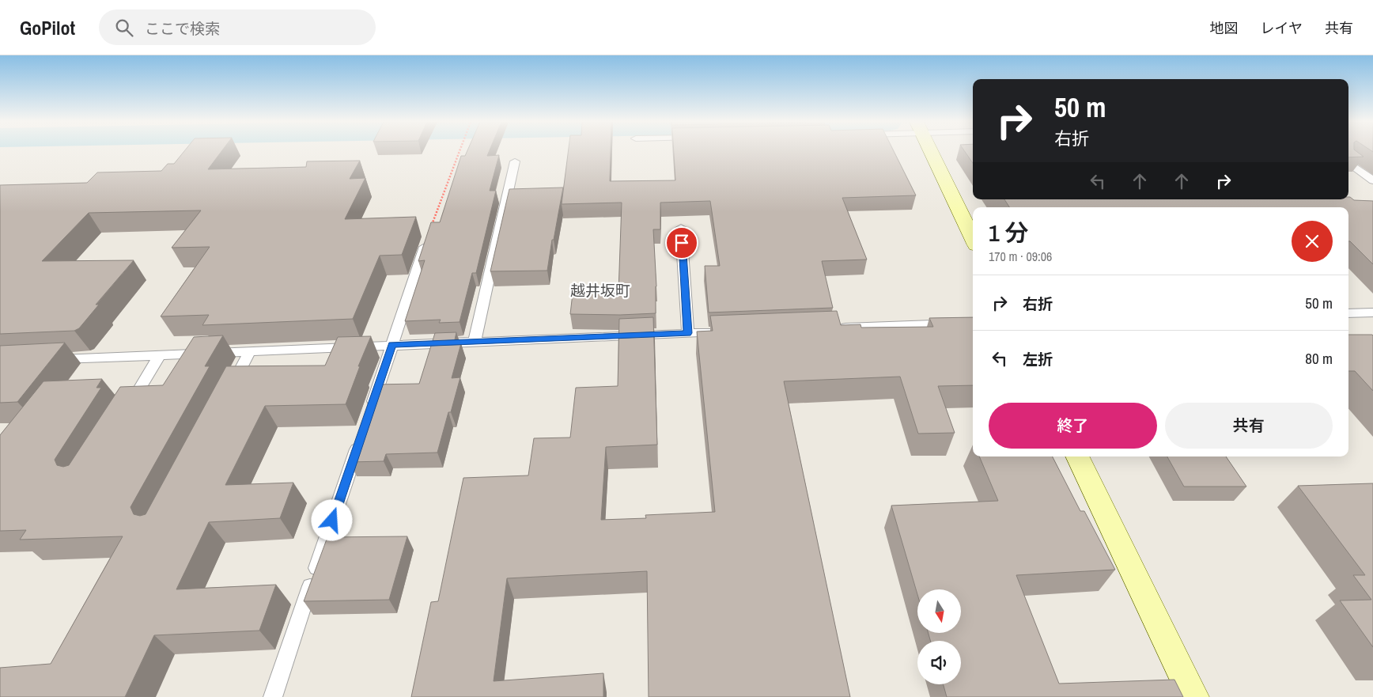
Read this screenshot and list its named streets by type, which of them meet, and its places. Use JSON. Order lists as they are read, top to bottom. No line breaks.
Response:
{"districts":["越井坂町"],"north":"bottom","page":{"header":"GoPilot","search":"ここで検索","nav":["地図","レイヤ","共有"],"turn":["50 m","右折"],"heading":["1 分","170 m · 09:06"],"list":[{"name":"右折","value":"50 m"},{"name":"左折","value":"80 m"}],"buttons":["終了","共有"]}}
